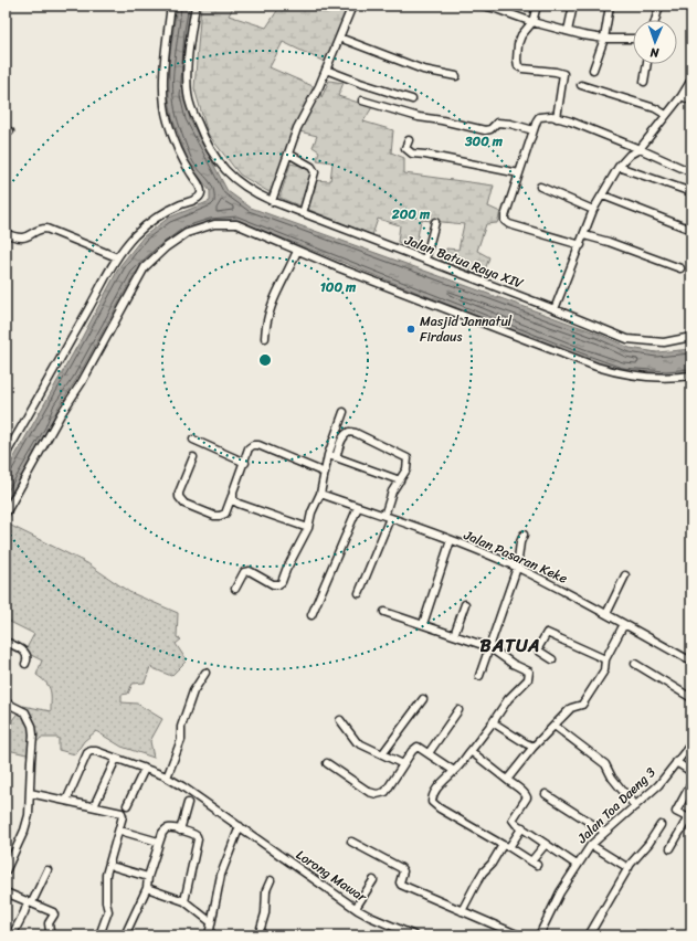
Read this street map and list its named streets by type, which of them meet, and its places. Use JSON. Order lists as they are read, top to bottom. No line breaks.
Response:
{"streets":{"street":["Jalan Batua Raya XIV","Jalan Pasaran Keke","Jalan Toa Daeng 3","Lorong Mawar"]},"districts":["BATUA"],"places":["Masjid Jannatul Firdaus"],"north":"bottom","rings":["300 m","200 m","100 m"]}
